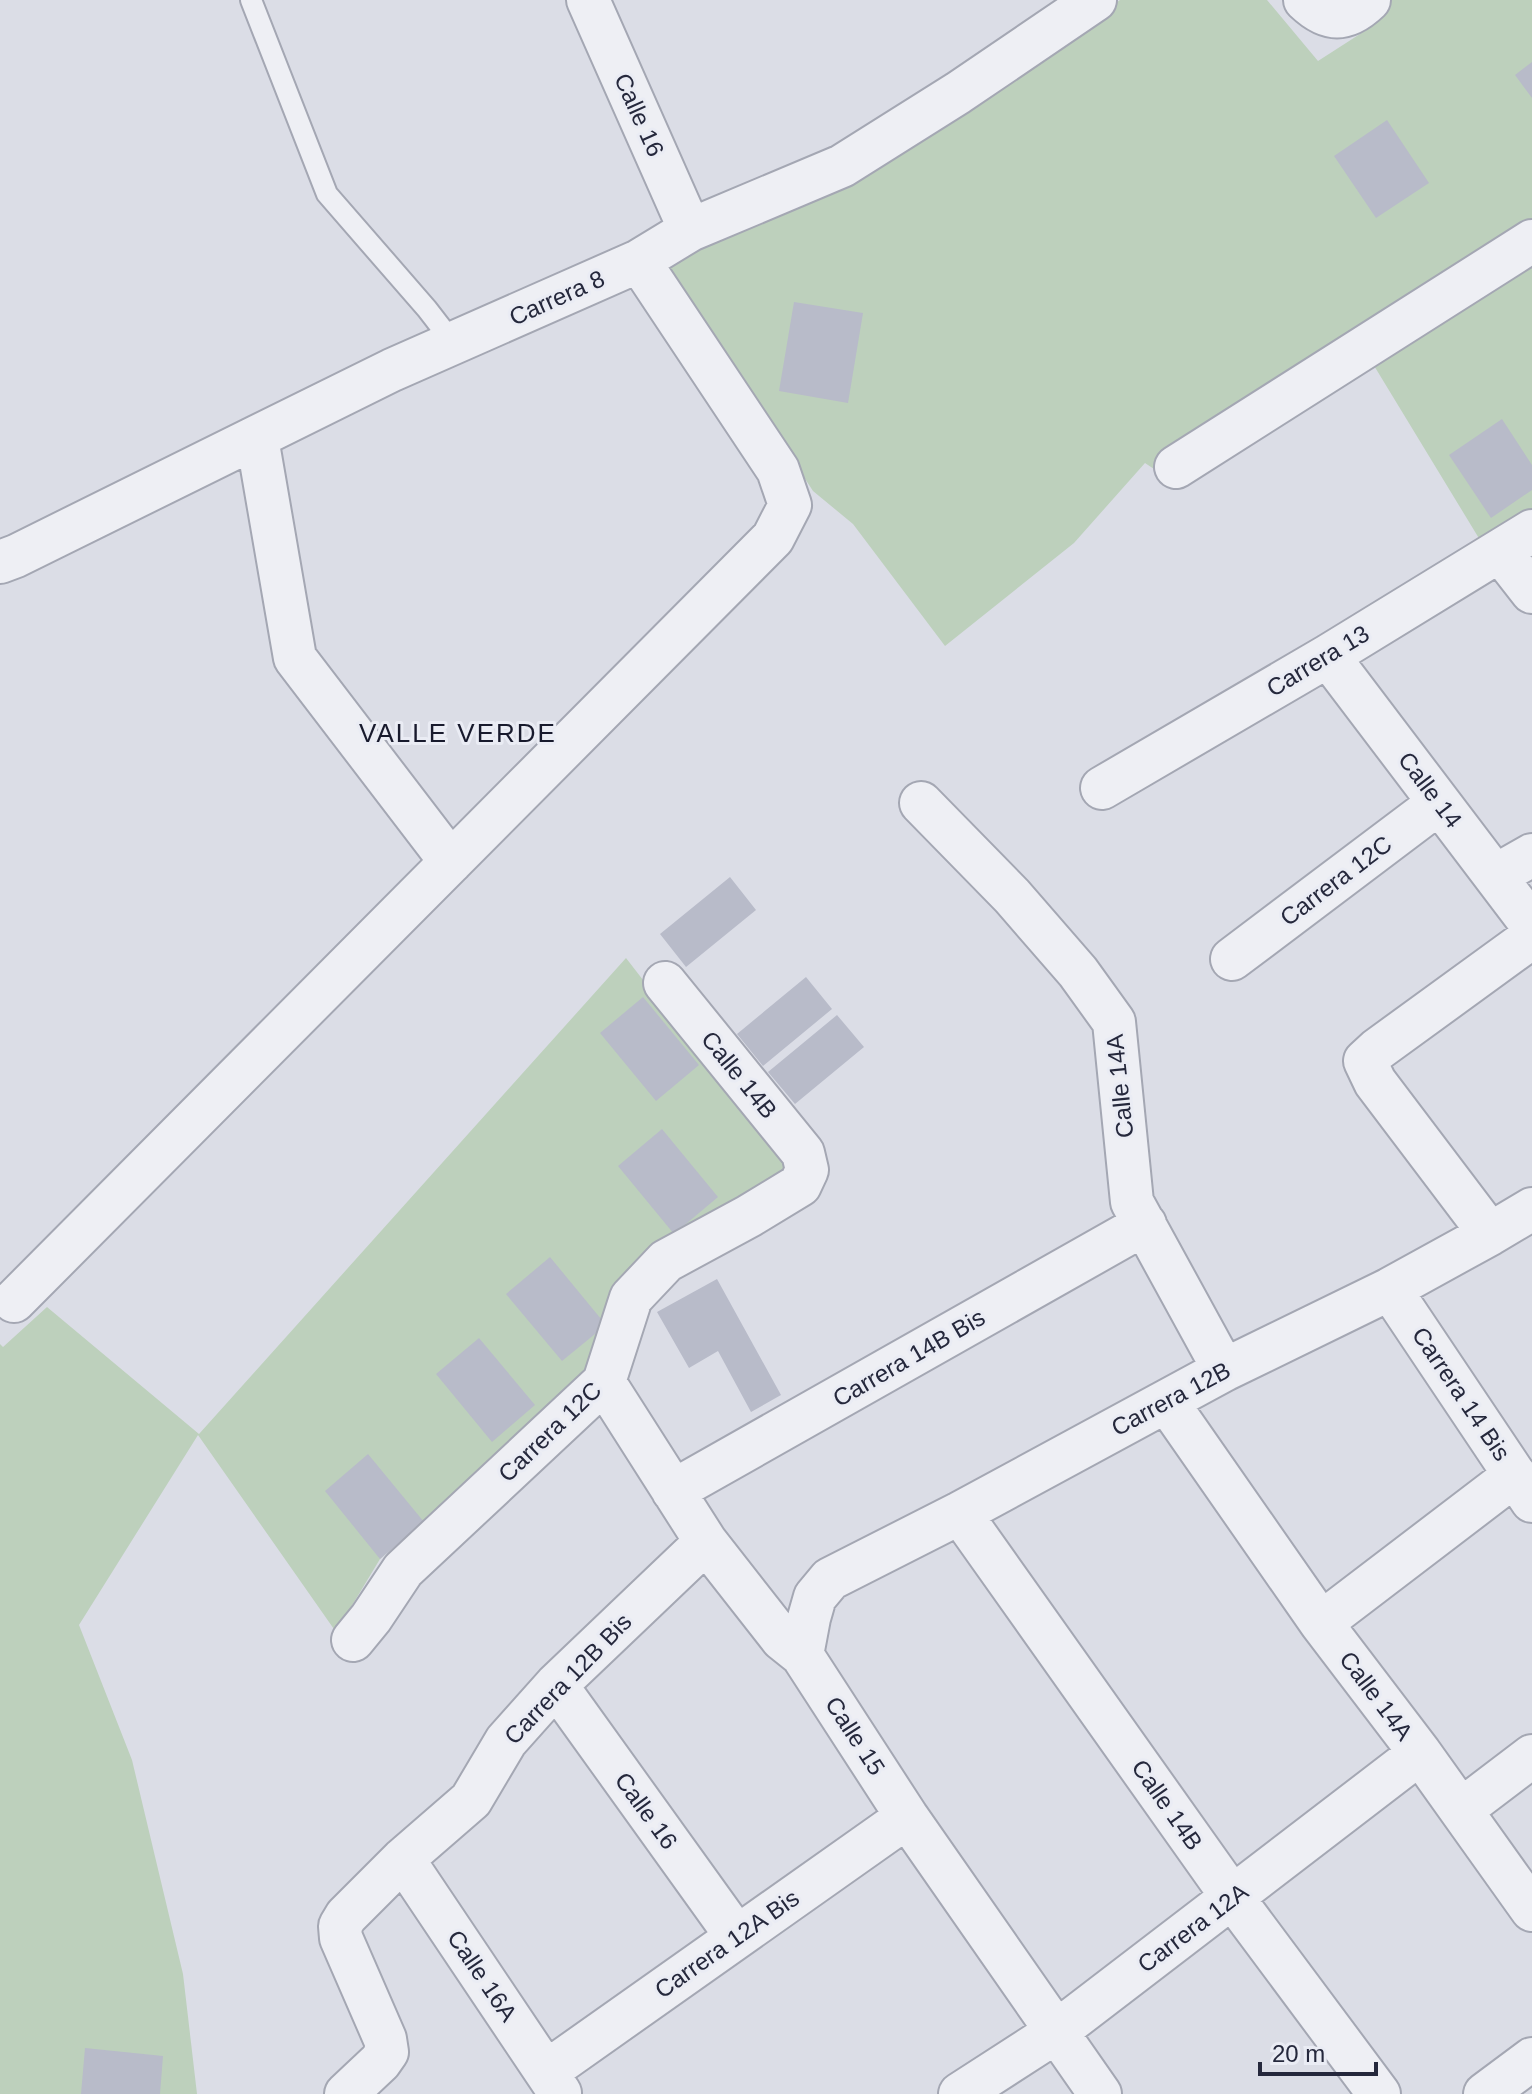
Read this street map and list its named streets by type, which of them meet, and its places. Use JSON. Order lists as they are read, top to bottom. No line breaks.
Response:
{"streets":{"street":["Calle 16","Carrera 8","Carrera 13","Calle 14","Carrera 12C","Calle 14B","Calle 14A","Carrera 14B Bis","Carrera 14 Bis","Carrera 12B","Carrera 12B Bis","Calle 15","Carrera 12A","Carrera 12A Bis","Calle 16A"]},"crossings":[["Calle 16","Carrera 8"],["Calle 16","Carrera 12B Bis"],["Calle 16","Carrera 12A Bis"],["Carrera 13","Calle 14"],["Calle 14","Carrera 12C"],["Carrera 12C","Calle 14B"],["Carrera 12C","Calle 15"],["Calle 14B","Carrera 12B"],["Calle 14B","Carrera 12A"],["Calle 14A","Carrera 14B Bis"],["Calle 14A","Carrera 12B"],["Calle 14A","Carrera 12A"],["Carrera 14B Bis","Calle 15"],["Carrera 14 Bis","Carrera 12B"],["Carrera 12B","Calle 15"],["Carrera 12B Bis","Calle 15"],["Carrera 12B Bis","Calle 16A"],["Calle 15","Carrera 12A"],["Calle 15","Carrera 12A Bis"],["Carrera 12A Bis","Calle 16A"]],"districts":["VALLE VERDE"],"scale_bar":"20 m"}
